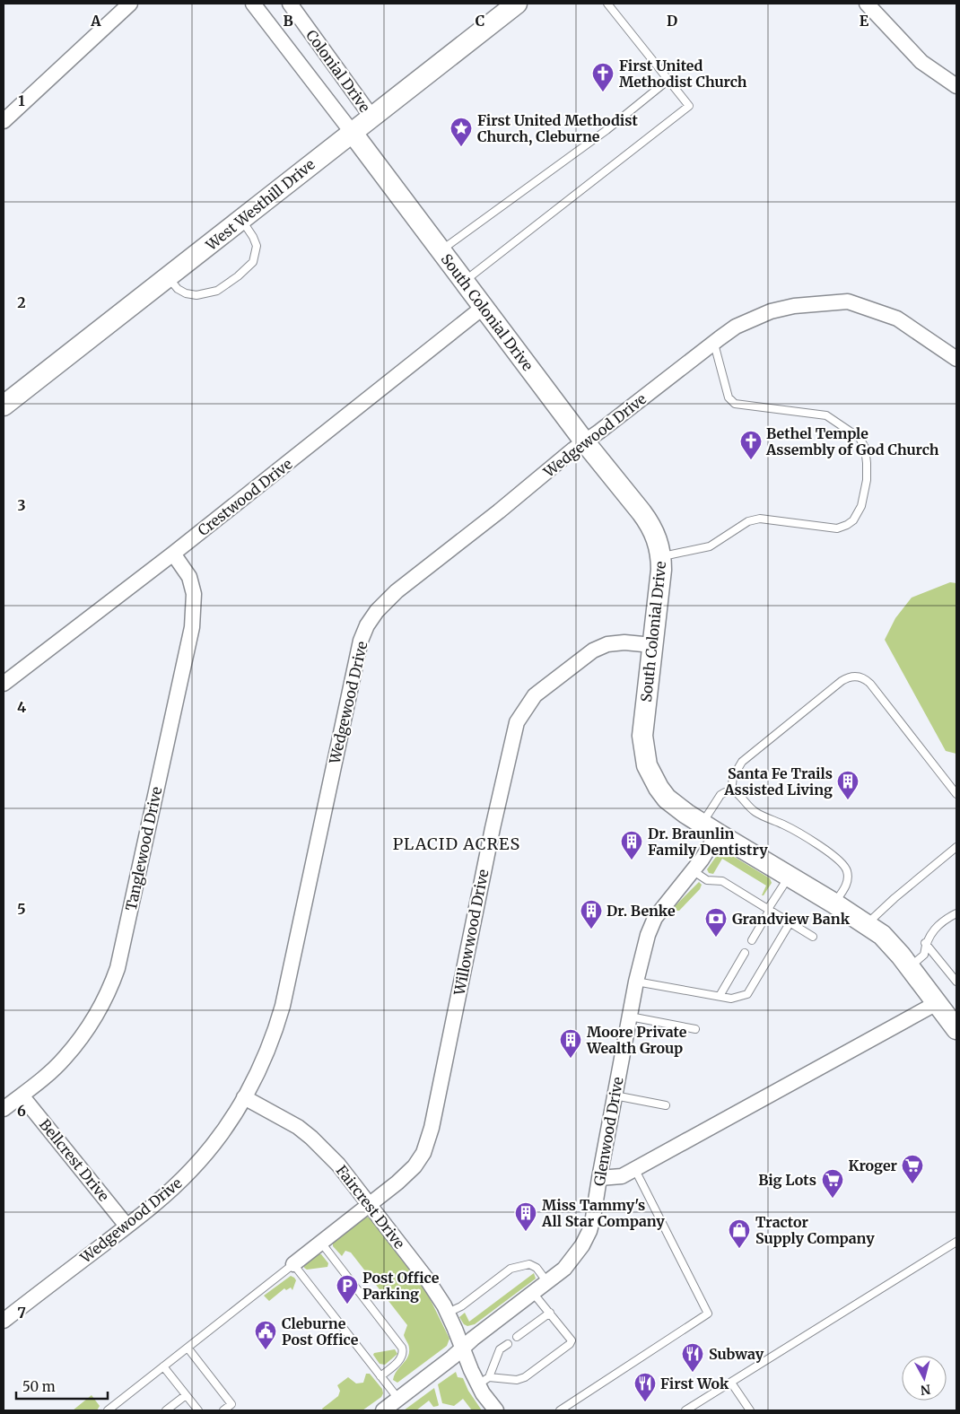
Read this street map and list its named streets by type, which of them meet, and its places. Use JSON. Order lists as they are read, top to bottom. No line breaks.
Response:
{"streets":{"street":["Colonial Drive","West Westhill Drive","South Colonial Drive","Wedgewood Drive","Crestwood Drive","Tanglewood Drive","Willowwood Drive","Glenwood Drive","Bellcrest Drive","Faircrest Drive"]},"crossings":[["Colonial Drive","West Westhill Drive"],["Colonial Drive","South Colonial Drive"],["West Westhill Drive","South Colonial Drive"],["South Colonial Drive","Wedgewood Drive"],["South Colonial Drive","Crestwood Drive"],["South Colonial Drive","Willowwood Drive"],["South Colonial Drive","Glenwood Drive"],["Wedgewood Drive","Bellcrest Drive"],["Wedgewood Drive","Faircrest Drive"],["Crestwood Drive","Tanglewood Drive"],["Tanglewood Drive","Bellcrest Drive"],["Willowwood Drive","Faircrest Drive"],["Glenwood Drive","Faircrest Drive"]],"districts":["PLACID ACRES"],"places":{"church":["First United Methodist Church","Bethel Temple Assembly of God Church"],"place":["First United Methodist Church, Cleburne"],"building":["Santa Fe Trails Assisted Living","Dr. Braunlin Family Dentistry","Dr. Benke","Moore Private Wealth Group","Miss Tammy's All Star Company"],"bank":["Grandview Bank"],"supermarket":["Kroger","Big Lots"],"shop":["Tractor Supply Company"],"parking":["Post Office Parking"],"public building":["Cleburne Post Office"],"restaurant":["Subway","First Wok"]},"scale_bar":"50 m","north":"bottom","grid":{"columns":["A","B","C","D","E"],"rows":["1","2","3","4","5","6","7"]}}
